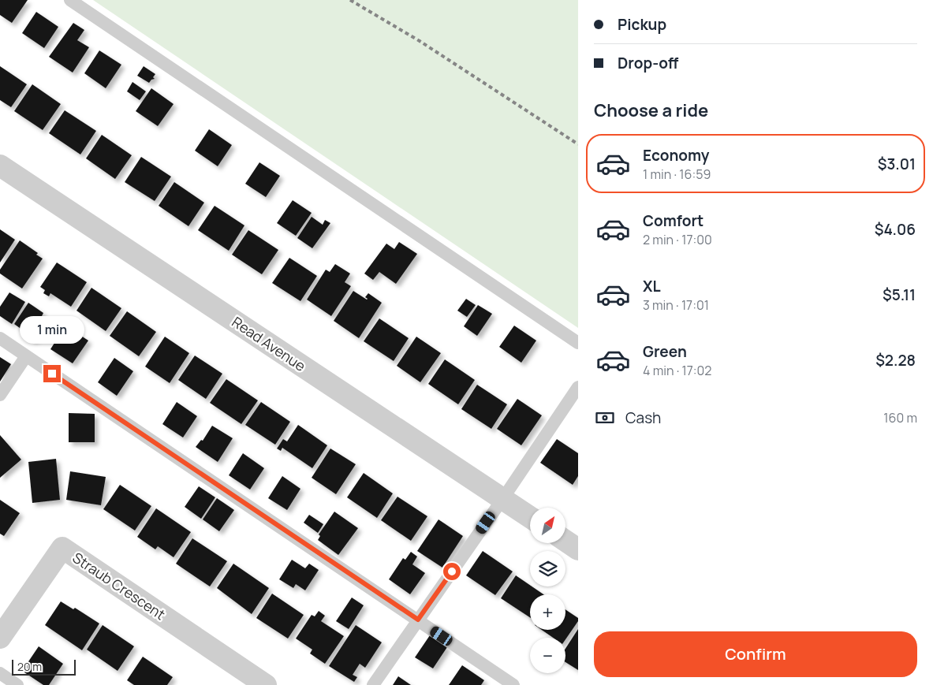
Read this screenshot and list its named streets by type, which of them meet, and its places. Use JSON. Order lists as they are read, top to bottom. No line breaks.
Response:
{"streets":{"street":["Read Avenue","Straub Crescent"]},"scale_bar":"20 m","north":"top right","page":{"banner":["Pickup","Drop-off"],"heading":"Choose a ride","list":[{"name":"Economy","note":"1 min · 16:59","value":"$3.01"},{"name":"Comfort","note":"2 min · 17:00","value":"$4.06"},{"name":"XL","note":"3 min · 17:01","value":"$5.11"},{"name":"Green","note":"4 min · 17:02","value":"$2.28"}],"bubble":"1 min","pay":["Cash","160 m"],"map_buttons":["+","−"],"buttons":"Confirm","scale":"20 m"}}
